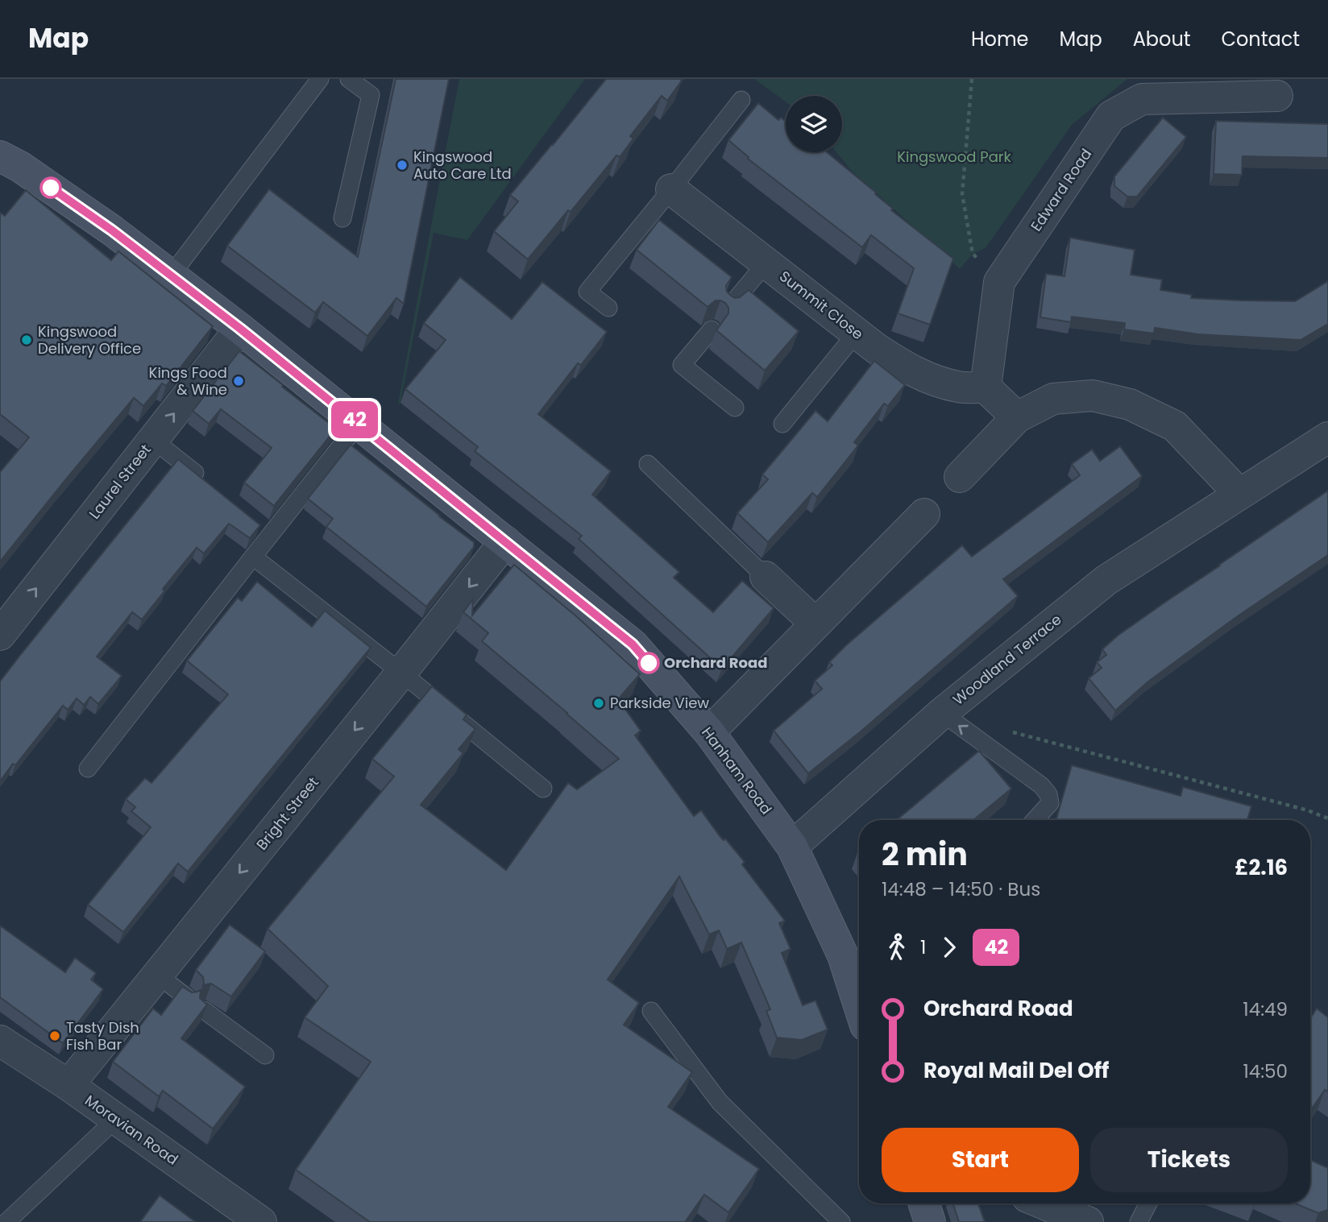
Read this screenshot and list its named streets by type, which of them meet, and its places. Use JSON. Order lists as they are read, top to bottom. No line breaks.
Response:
{"streets":{"main road":["Hanham Road"],"street":["Edward Road","Summit Close","Laurel Street","Woodland Terrace","Bright Street","Moravian Road"]},"crossings":[["Edward Road","Summit Close"],["Laurel Street","Hanham Road"],["Woodland Terrace","Hanham Road"],["Hanham Road","Bright Street"],["Bright Street","Moravian Road"]],"one_way":["Laurel Street","Bright Street"],"parks":["Kingswood Park"],"places":["Kingswood Auto Care Ltd","Kingswood Delivery Office","Kings Food & Wine","Orchard Road","Parkside View","Tasty Dish Fish Bar"],"lines":["bus line 42"],"page":{"header":"Map","nav":["Home","Map","About","Contact"],"on_map":"42","heading":["2 min","14:48 – 14:50 · Bus","£2.16"],"legs":["1","42"],"list":[{"name":"Orchard Road","value":"14:49"},{"name":"Royal Mail Del Off","value":"14:50"}],"buttons":["Start","Tickets"]}}
